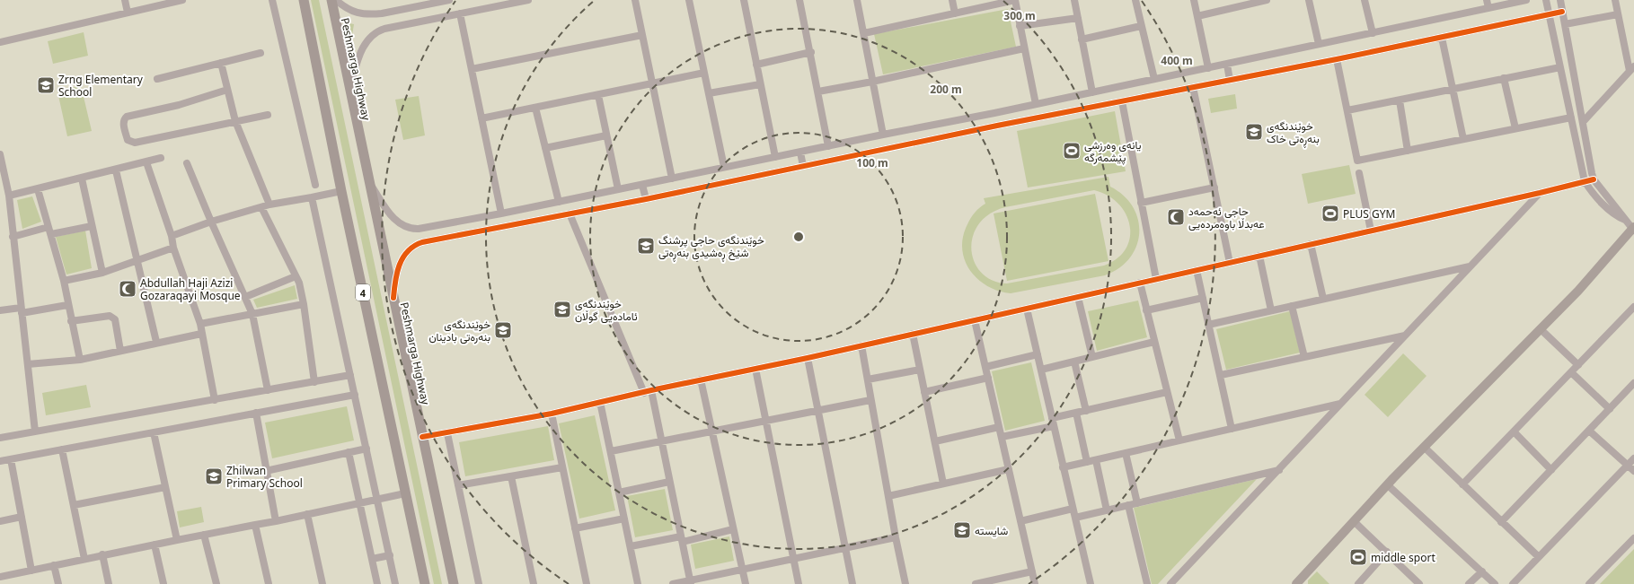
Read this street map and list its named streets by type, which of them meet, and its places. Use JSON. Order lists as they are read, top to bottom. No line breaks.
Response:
{"streets":{"highway":["Peshmarga Highway","4"]},"places":{"school or university":["Zrng Elementary School","خوێندنگەی بنەڕەتی خاک","خوێندنگەی حاجی پرشنگ شێخ ڕەشیدی بنەڕەتی","خوێندنگەی ئامادەیی گوڵان","خوێندنگەی بنەرەتی بادینان","Zhilwan Primary School","شایستە"],"sports":["یانەی وەرزشی پێشمەرگە","PLUS GYM","middle sport"],"mosque":["حاجی ئەحمەد عەبدڵا باوەمردەیی","Abdullah Haji Azizi Gozaraqayi Mosque"]},"rings":["300 m","400 m","200 m","100 m"]}
